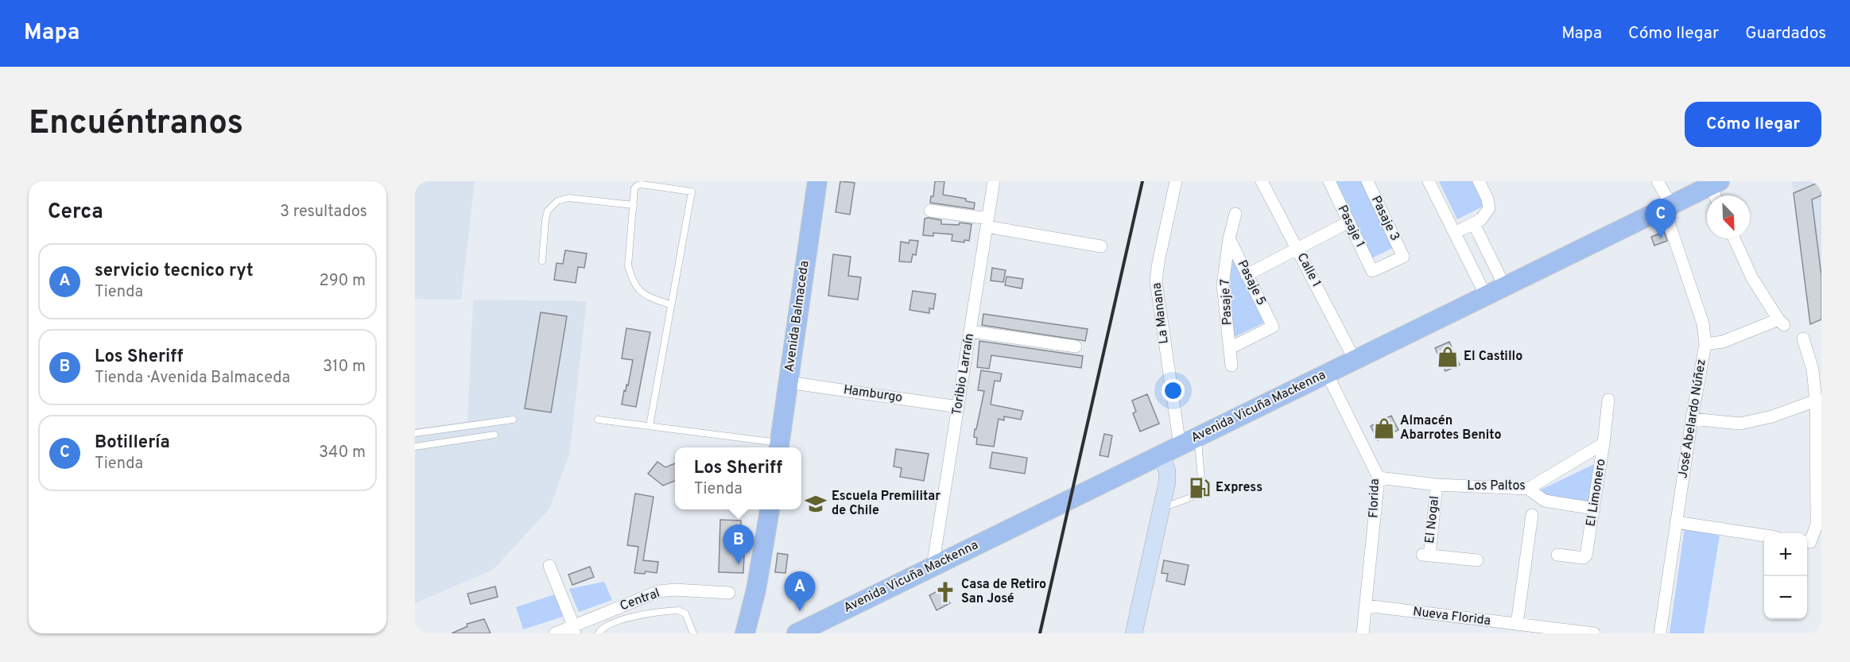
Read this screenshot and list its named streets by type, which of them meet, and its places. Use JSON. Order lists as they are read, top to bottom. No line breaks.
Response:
{"streets":{"main road":["Avenida Balmaceda","Avenida Vicuña Mackenna"],"street":["Pasaje 3","Pasaje 1","Calle 1","Pasaje 5","Pasaje 7","La Manana","Toribio Larraín","Hamburgo","José Abelardo Núñez","Los Paltos","El Limonero","Florida","El Nogal","Central","Nueva Florida"]},"crossings":[["Pasaje 3","Pasaje 1"],["Calle 1","Avenida Vicuña Mackenna"],["Pasaje 5","Pasaje 7"],["La Manana","Avenida Vicuña Mackenna"],["Avenida Balmaceda","Hamburgo"],["Toribio Larraín","Hamburgo"],["Toribio Larraín","Avenida Vicuña Mackenna"],["Avenida Vicuña Mackenna","José Abelardo Núñez"],["Avenida Vicuña Mackenna","Florida"],["Los Paltos","El Limonero"],["Los Paltos","Florida"],["Los Paltos","El Nogal"],["Florida","Nueva Florida"]],"places":{"shop":["El Castillo","Almacén Abarrotes Benito"],"fuel station":["Express"],"school or university":["Escuela Premilitar de Chile"],"church":["Casa de Retiro San José"]},"north":"bottom right","page":{"header":"Mapa","nav":["Mapa","Cómo llegar","Guardados"],"buttons":"Cómo llegar","title":"Encuéntranos","heading":["Cerca","3 resultados"],"pins":["C","B","A"],"list":[{"mark":"A","name":"servicio tecnico ryt","note":"Tienda","value":"290 m"},{"mark":"B","name":"Los Sheriff","note":"Tienda · Avenida Balmaceda","value":"310 m"},{"mark":"C","name":"Botillería","note":"Tienda","value":"340 m"}],"popup":["Los Sheriff","Tienda"],"map_buttons":["+","−"]}}
